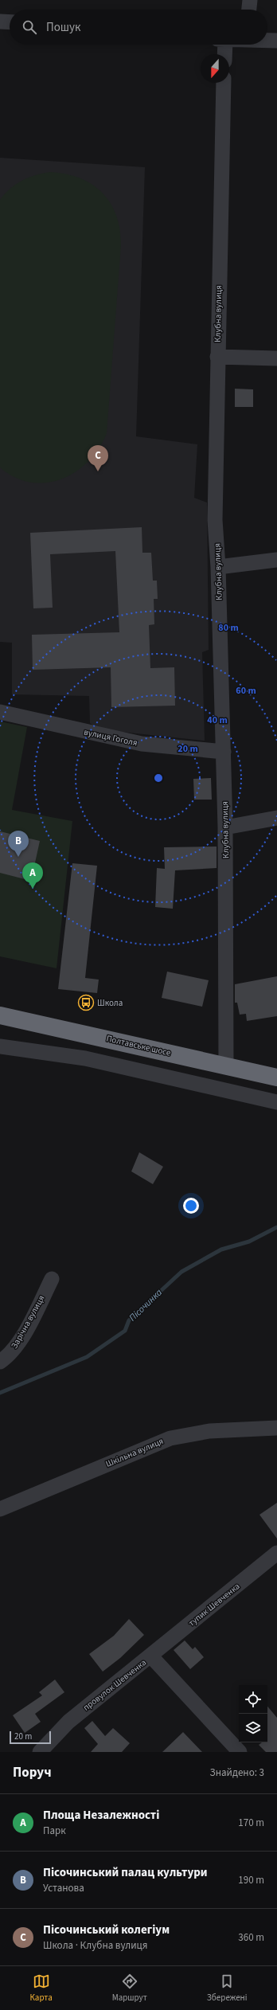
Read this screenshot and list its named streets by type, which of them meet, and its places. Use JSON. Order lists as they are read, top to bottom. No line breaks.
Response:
{"streets":{"highway":["Полтавське шосе"],"street":["Клубна вулиця","вулиця Гоголя","Зарічна вулиця","Шкільна вулиця","тупик Шевченка","провулок Шевченка"]},"crossings":[["Клубна вулиця","вулиця Гоголя"],["Клубна вулиця","Полтавське шосе"],["тупик Шевченка","провулок Шевченка"]],"water":["Пісочинка"],"places":{"bus stop":["Школа"]},"scale_bar":"20 m","north":"bottom","page":{"search":"Пошук","pins":["C","B","A"],"scale":"20 m","heading":["Поруч","Знайдено: 3"],"list":[{"mark":"A","name":"Площа Незалежності","note":"Парк","value":"170 m"},{"mark":"B","name":"Пісочинський палац культури","note":"Установа","value":"190 m"},{"mark":"C","name":"Пісочинський колегіум","note":"Школа · Клубна вулиця","value":"360 m"}],"nav":["Карта","Маршрут","Збережені"]},"rings":["80 m","60 m","40 m","20 m"]}
